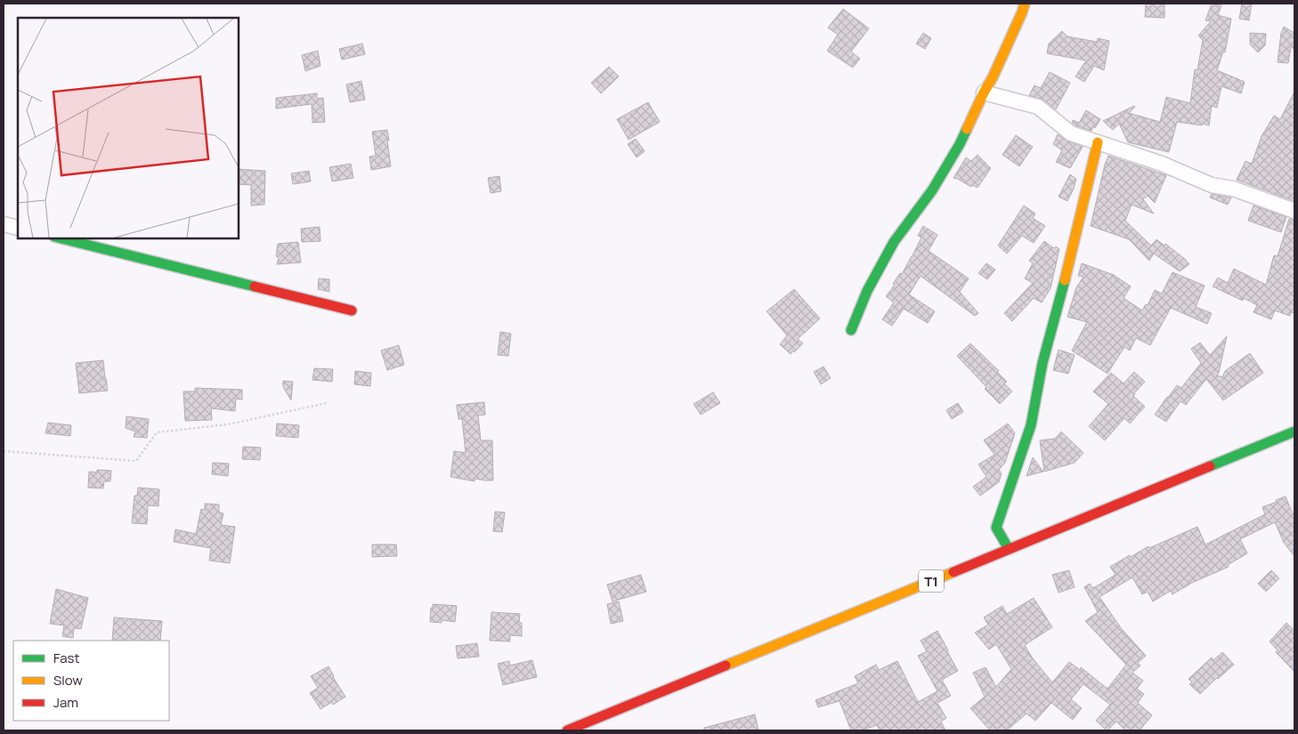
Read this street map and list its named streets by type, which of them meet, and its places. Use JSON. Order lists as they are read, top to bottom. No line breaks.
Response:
{"streets":{"main road":["T1"]},"legend":["Fast","Slow","Jam"]}
